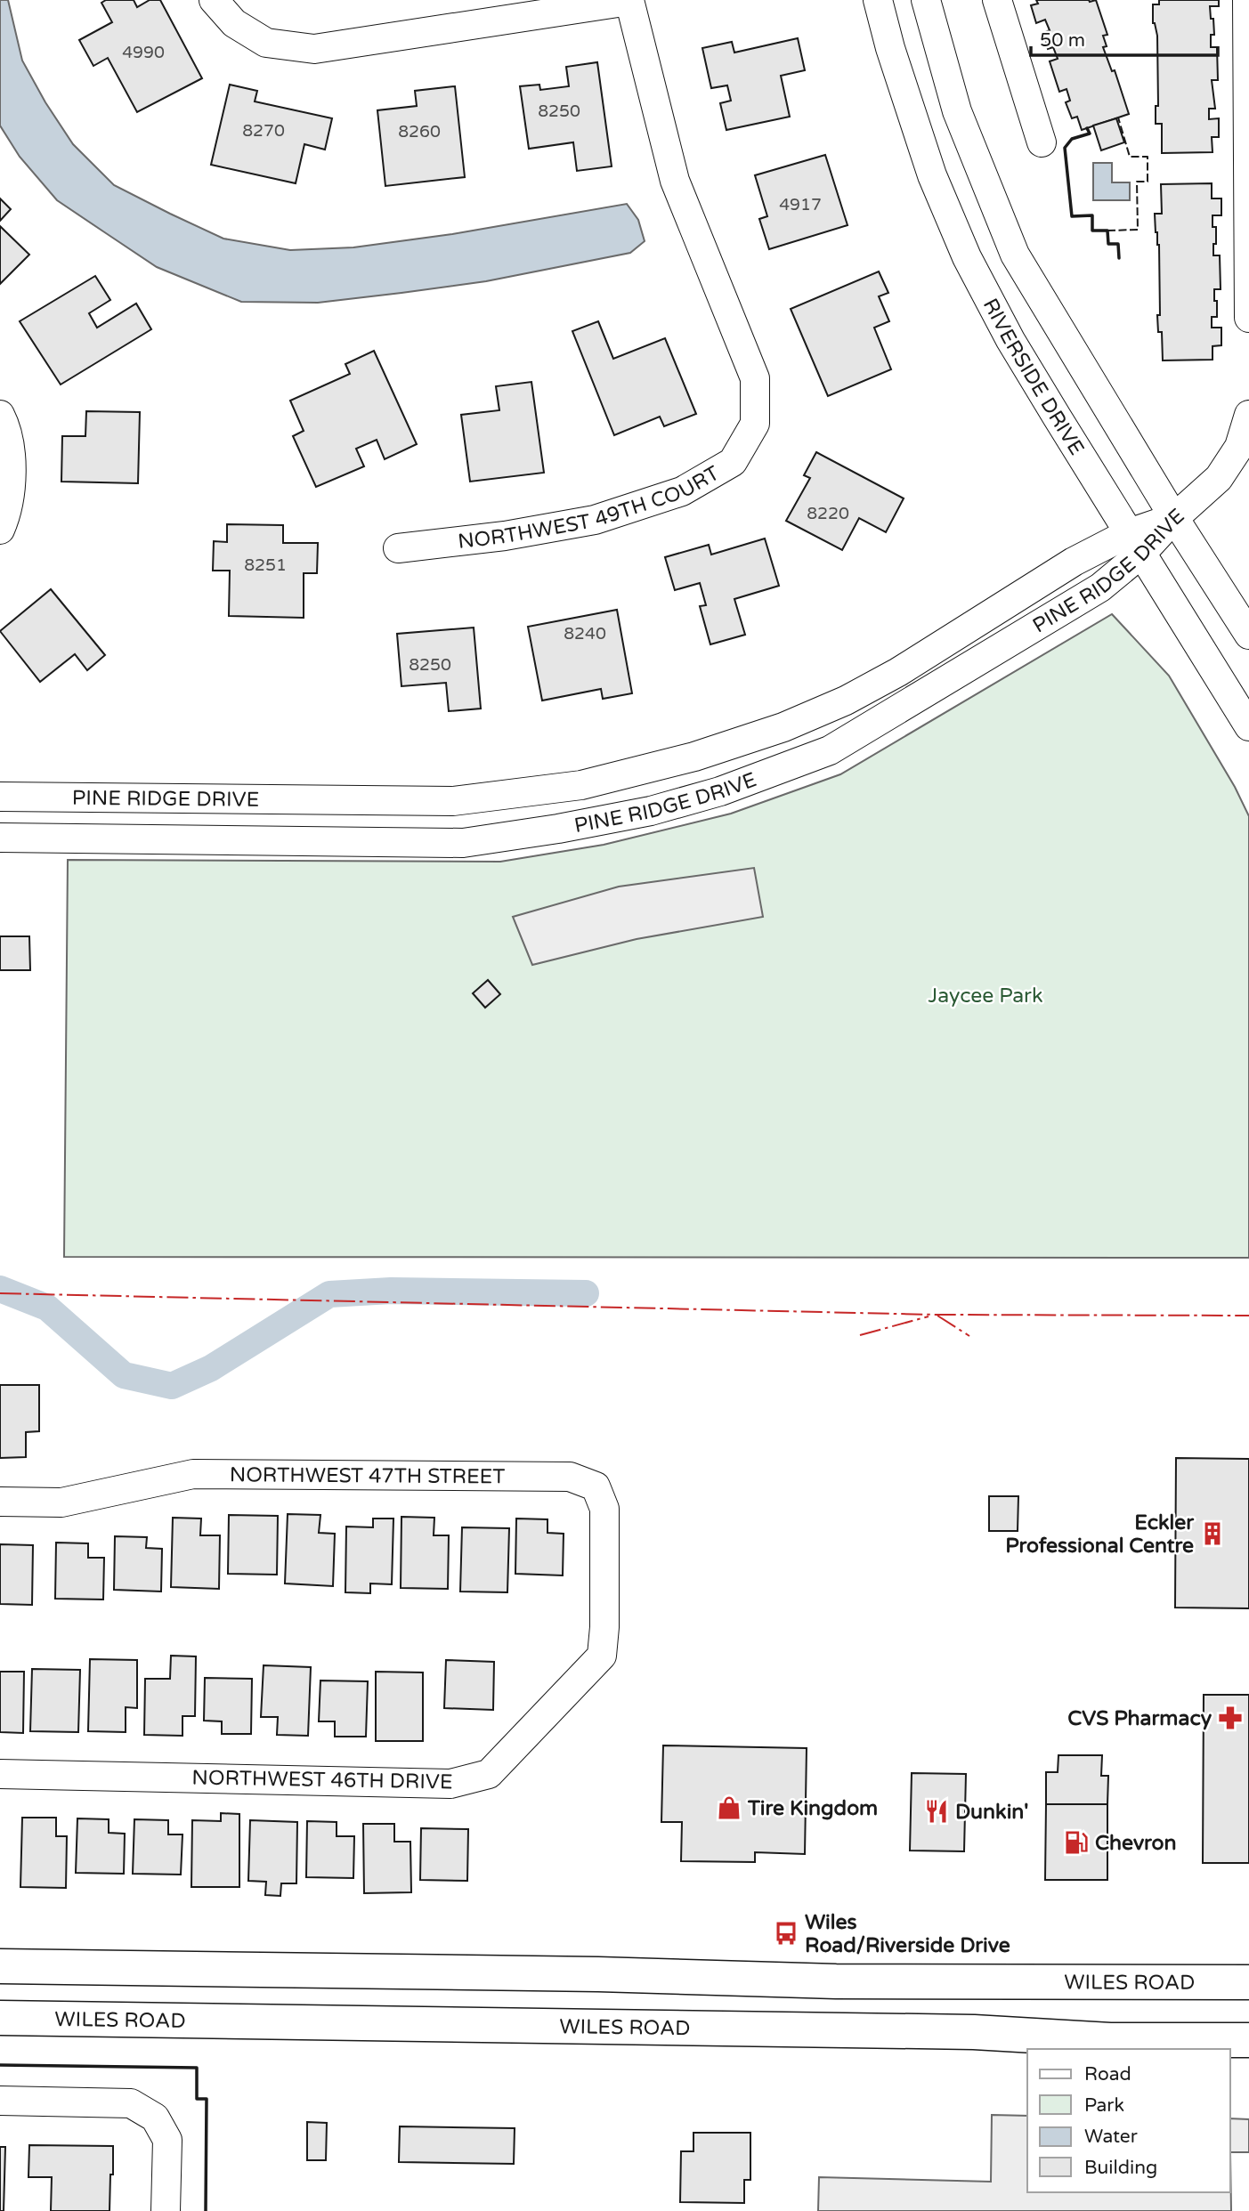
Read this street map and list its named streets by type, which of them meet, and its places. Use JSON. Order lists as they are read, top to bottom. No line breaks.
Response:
{"streets":{"main road":["WILES ROAD"],"street":["RIVERSIDE DRIVE","NORTHWEST 49TH COURT","PINE RIDGE DRIVE","NORTHWEST 47TH STREET","NORTHWEST 46TH DRIVE"]},"crossings":[["RIVERSIDE DRIVE","PINE RIDGE DRIVE"],["NORTHWEST 47TH STREET","NORTHWEST 46TH DRIVE"]],"parks":["Jaycee Park"],"places":{"building":["Eckler Professional Centre"],"pharmacy":["CVS Pharmacy"],"shop":["Tire Kingdom"],"restaurant":["Dunkin'"],"fuel station":["Chevron"],"bus stop":["Wiles Road/Riverside Drive"]},"house_numbers":["4990","8250","8270","8260","4917","8220","8251","8240","8250"],"legend":["Road","Park","Water","Building"],"scale_bar":"50 m"}
